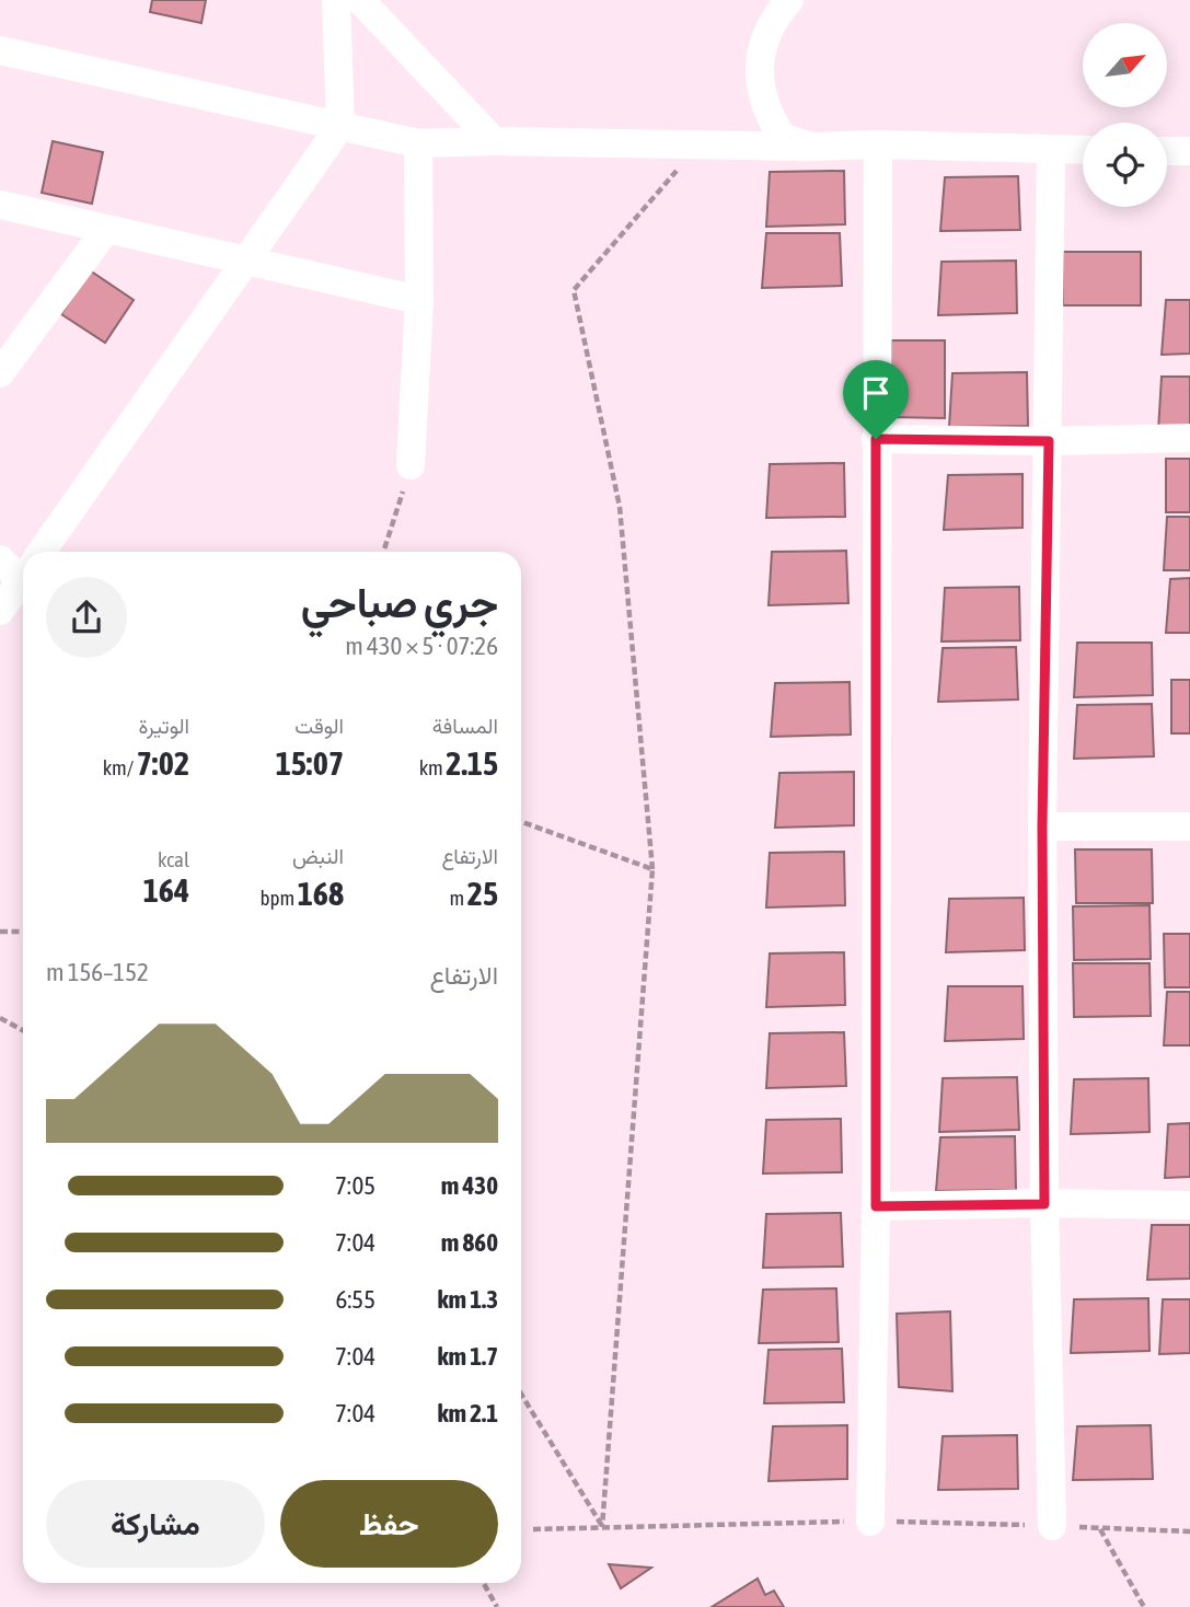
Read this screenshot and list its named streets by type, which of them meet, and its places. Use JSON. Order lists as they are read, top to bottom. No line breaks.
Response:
{"north":"top right","page":{"heading":["جري صباحي","07:26 · 5 × 430 m"],"stats":[["المسافة","2.15 km"],["الوقت","15:07"],["الوتيرة","7:02 /km"],["الارتفاع","25 m"],["النبض","168 bpm"],["kcal","164"]],"chart":["الارتفاع","152–156 m"],"list":[{"name":"430 m","note":"7:05"},{"name":"860 m","note":"7:04"},{"name":"1.3 km","note":"6:55"},{"name":"1.7 km","note":"7:04"},{"name":"2.1 km","note":"7:04"}],"buttons":["حفظ","مشاركة"]}}
